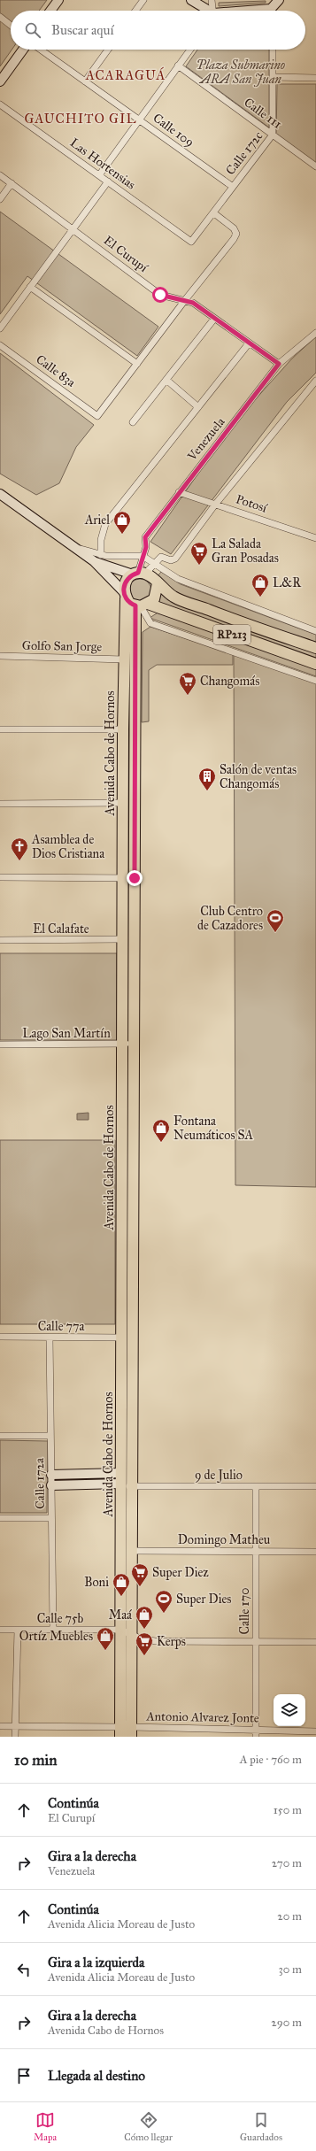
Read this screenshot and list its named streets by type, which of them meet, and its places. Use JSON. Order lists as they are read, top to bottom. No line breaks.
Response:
{"streets":{"main road":["RP213","Avenida Cabo de Hornos"],"street":["Calle 111","Calle 109","Calle 172c","Las Hortensias","El Curupí","Calle 83a","Venezuela","Potosí","Golfo San Jorge","El Calafate","Lago San Martín","Calle 77a","9 de Julio","Calle 172a","Domingo Matheu","Calle 170","Calle 75b","Antonio Alvarez Jonte"]},"crossings":[["Calle 111","Calle 172c"],["Calle 109","Calle 172c"],["Calle 172c","Las Hortensias"],["El Curupí","Venezuela"],["Venezuela","Potosí"],["Venezuela","RP213"],["Venezuela","Avenida Cabo de Hornos"],["RP213","Avenida Cabo de Hornos"],["Golfo San Jorge","Avenida Cabo de Hornos"],["Avenida Cabo de Hornos","El Calafate"],["Avenida Cabo de Hornos","Lago San Martín"],["Avenida Cabo de Hornos","Calle 77a"],["Avenida Cabo de Hornos","9 de Julio"],["Avenida Cabo de Hornos","Domingo Matheu"],["Avenida Cabo de Hornos","Calle 75b"],["Avenida Cabo de Hornos","Antonio Alvarez Jonte"],["Calle 77a","Calle 172a"],["9 de Julio","Calle 170"],["Calle 172a","Calle 75b"],["Domingo Matheu","Calle 170"],["Calle 170","Antonio Alvarez Jonte"]],"districts":["ACARAGUÁ","GAUCHITO GIL"],"parks":["Plaza Submarino ARA San Juan"],"places":{"shop":["Ariel","L&R","Fontana Neumáticos SA","Boni","Maá","Ortíz Muebles"],"supermarket":["La Salada Gran Posadas","Changomás","Super Diez","Kerps"],"building":["Salón de ventas Changomás"],"church":["Asamblea de Dios Cristiana"],"sports":["Club Centro de Cazadores","Super Dies"]},"page":{"search":"Buscar aquí","heading":["10 min","A pie · 760 m"],"list":[["Continúa","El Curupí","150 m"],["Gira a la derecha","Venezuela","270 m"],["Continúa","Avenida Alicia Moreau de Justo","20 m"],["Gira a la izquierda","Avenida Alicia Moreau de Justo","30 m"],["Gira a la derecha","Avenida Cabo de Hornos","290 m"],"Llegada al destino"],"nav":["Mapa","Cómo llegar","Guardados"]}}
